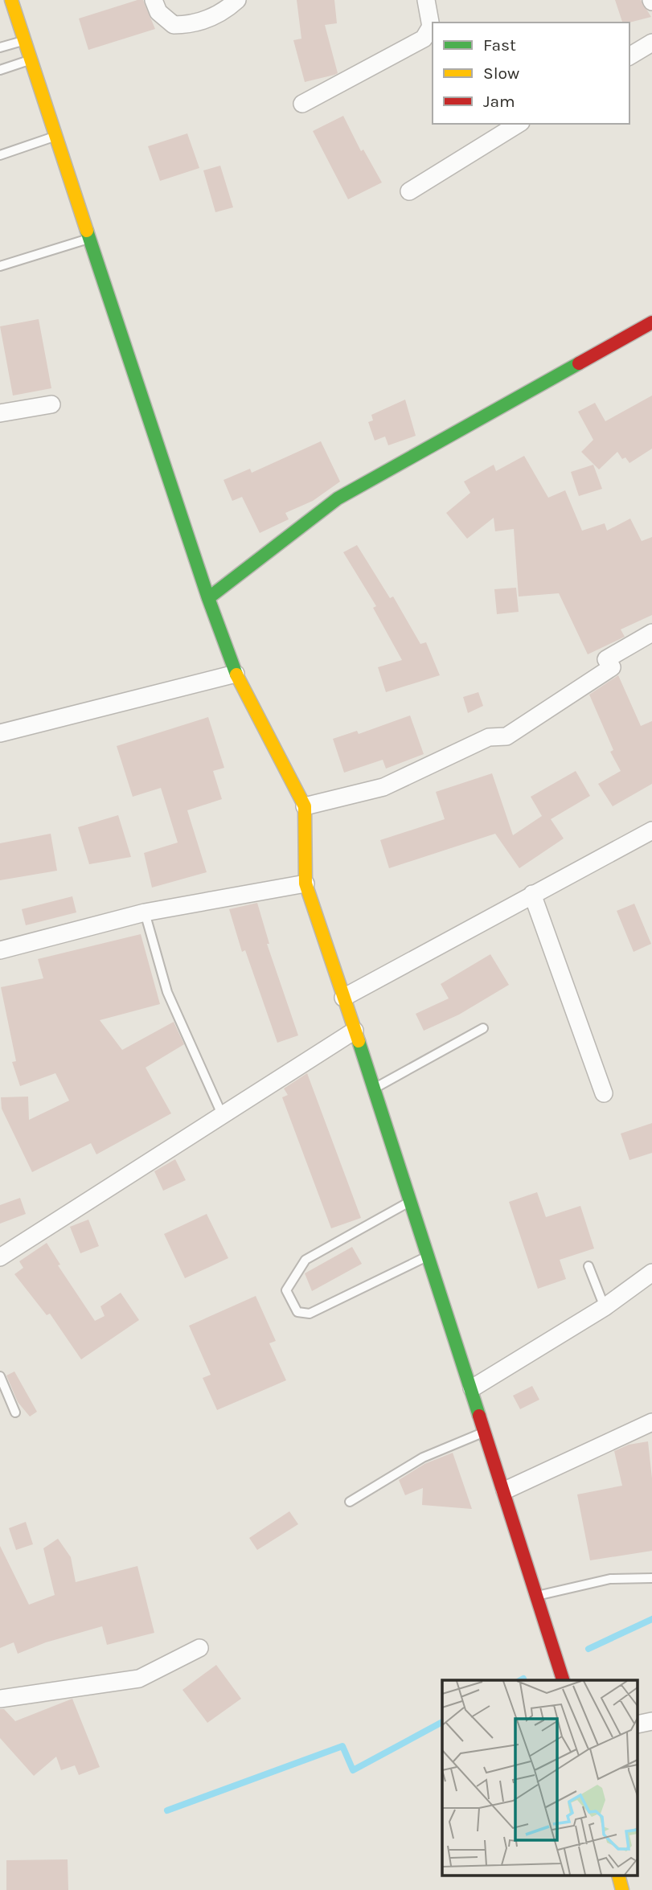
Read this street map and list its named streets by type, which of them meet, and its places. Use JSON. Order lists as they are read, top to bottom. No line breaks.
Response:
{"legend":["Fast","Slow","Jam"]}
